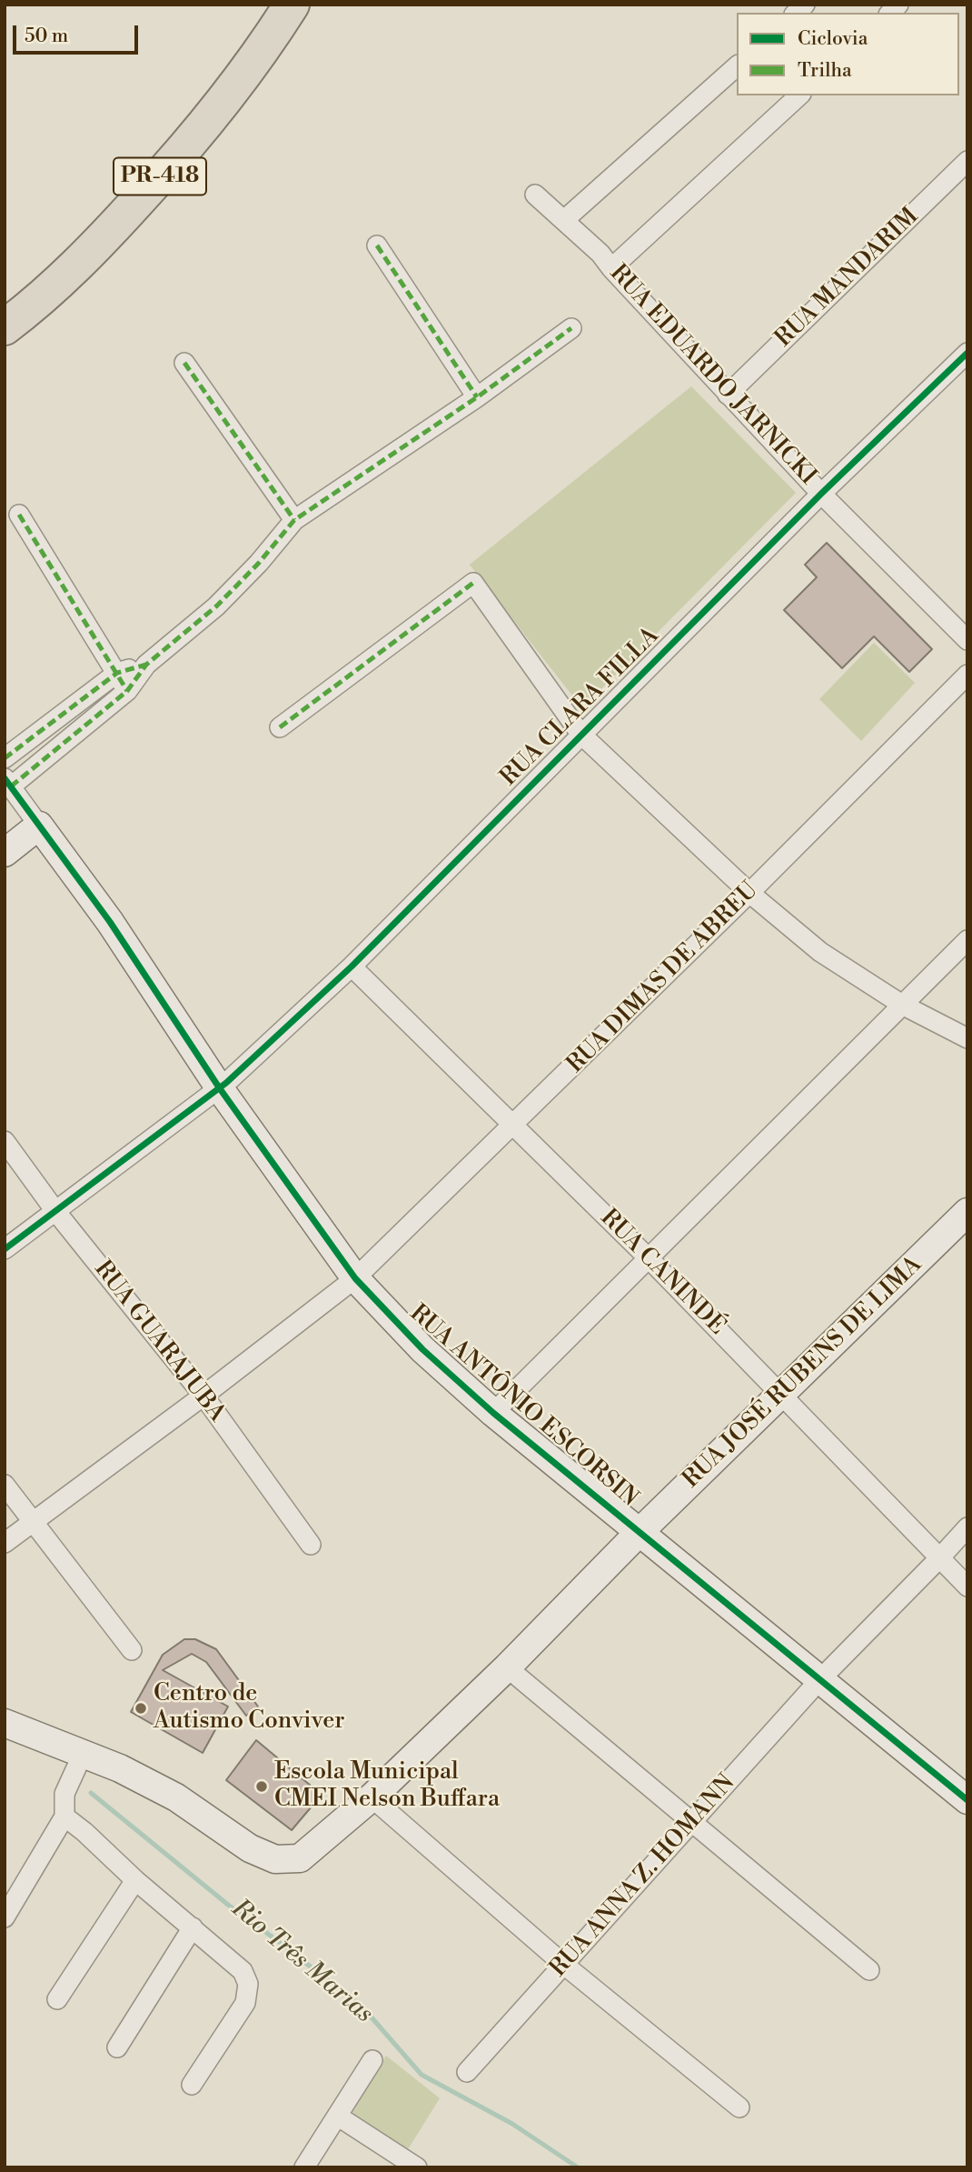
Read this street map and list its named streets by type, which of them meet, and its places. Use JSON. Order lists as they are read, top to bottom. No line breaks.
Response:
{"streets":{"highway":["PR-418"],"street":["RUA MANDARIM","RUA EDUARDO JARNICKI","RUA CLARA FILLA","RUA DIMAS DE ABREU","RUA CANINDÉ","RUA GUARAJUBA","RUA JOSÉ RUBENS DE LIMA","RUA ANTÔNIO ESCORSIN","RUA ANNA Z. HOMANN"]},"crossings":[["RUA MANDARIM","RUA EDUARDO JARNICKI"],["RUA EDUARDO JARNICKI","RUA CLARA FILLA"],["RUA CLARA FILLA","RUA CANINDÉ"],["RUA CLARA FILLA","RUA GUARAJUBA"],["RUA CLARA FILLA","RUA ANTÔNIO ESCORSIN"],["RUA DIMAS DE ABREU","RUA CANINDÉ"],["RUA DIMAS DE ABREU","RUA GUARAJUBA"],["RUA DIMAS DE ABREU","RUA ANTÔNIO ESCORSIN"],["RUA CANINDÉ","RUA JOSÉ RUBENS DE LIMA"],["RUA CANINDÉ","RUA ANNA Z. HOMANN"],["RUA JOSÉ RUBENS DE LIMA","RUA ANTÔNIO ESCORSIN"],["RUA ANTÔNIO ESCORSIN","RUA ANNA Z. HOMANN"]],"water":["Rio Três Marias"],"places":["Centro de Autismo Conviver","Escola Municipal CMEI Nelson Buffara"],"legend":["Ciclovia","Trilha"],"scale_bar":"50 m"}
